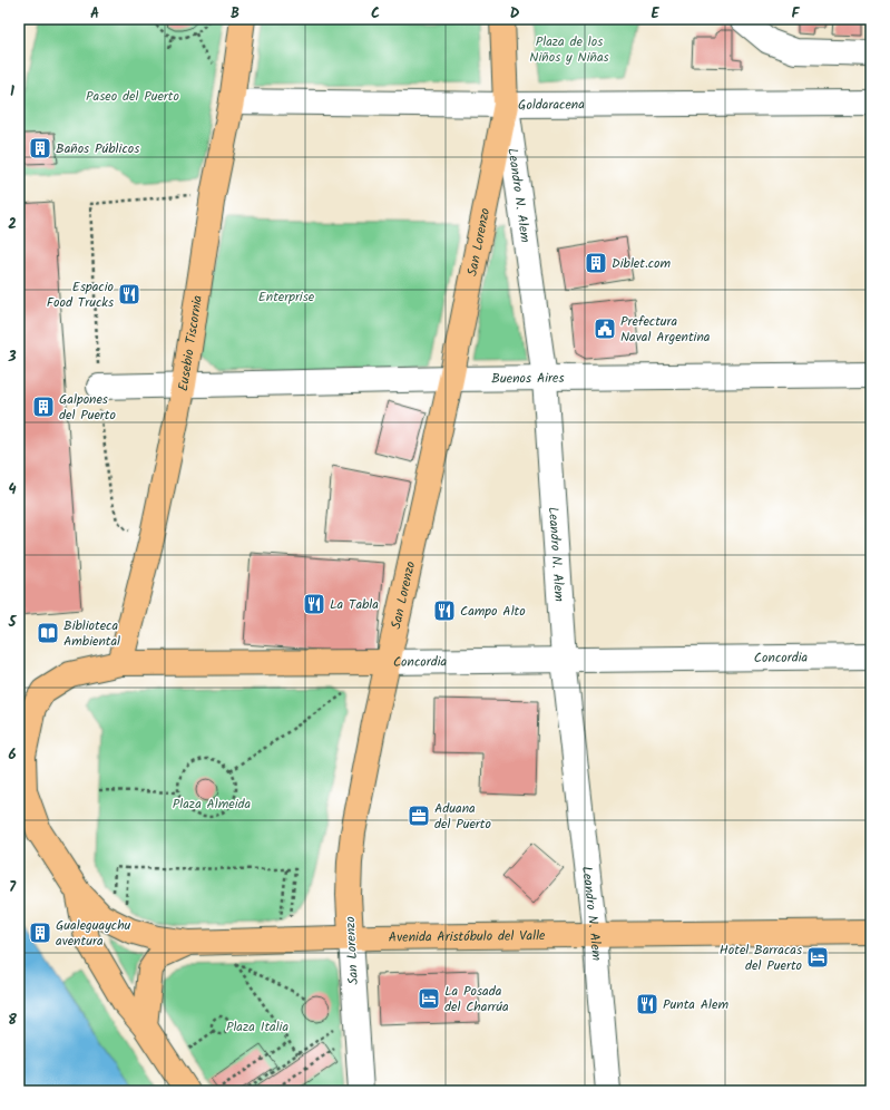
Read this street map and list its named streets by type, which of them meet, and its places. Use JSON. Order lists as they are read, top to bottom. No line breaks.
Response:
{"streets":{"main road":["Leandro N. Alem","San Lorenzo","Eusebio Tiscornia","Concordia","Avenida Aristóbulo del Valle"],"street":["Goldaracena","Buenos Aires"]},"crossings":[["Goldaracena","Leandro N. Alem"],["Goldaracena","San Lorenzo"],["Goldaracena","Eusebio Tiscornia"],["Leandro N. Alem","San Lorenzo"],["Leandro N. Alem","Buenos Aires"],["Leandro N. Alem","Concordia"],["Leandro N. Alem","Avenida Aristóbulo del Valle"],["San Lorenzo","Buenos Aires"],["San Lorenzo","Concordia"],["San Lorenzo","Avenida Aristóbulo del Valle"],["Eusebio Tiscornia","Buenos Aires"],["Eusebio Tiscornia","Concordia"],["Concordia","Avenida Aristóbulo del Valle"]],"parks":["Plaza de los Niños y Niñas","Paseo del Puerto","Enterprise","Plaza Almeida","Plaza Italia"],"places":{"building":["Baños Públicos","Diblet.com","Galpones del Puerto","Gualeguaychu aventura"],"restaurant":["Espacio Food Trucks","La Tabla","Campo Alto","Punta Alem"],"public building":["Prefectura Naval Argentina"],"library":["Biblioteca Ambiental"],"office":["Aduana del Puerto"],"hotel":["Hotel Barracas del Puerto","La Posada del Charrúa"]},"grid":{"columns":["A","B","C","D","E","F"],"rows":["1","2","3","4","5","6","7","8"]}}
